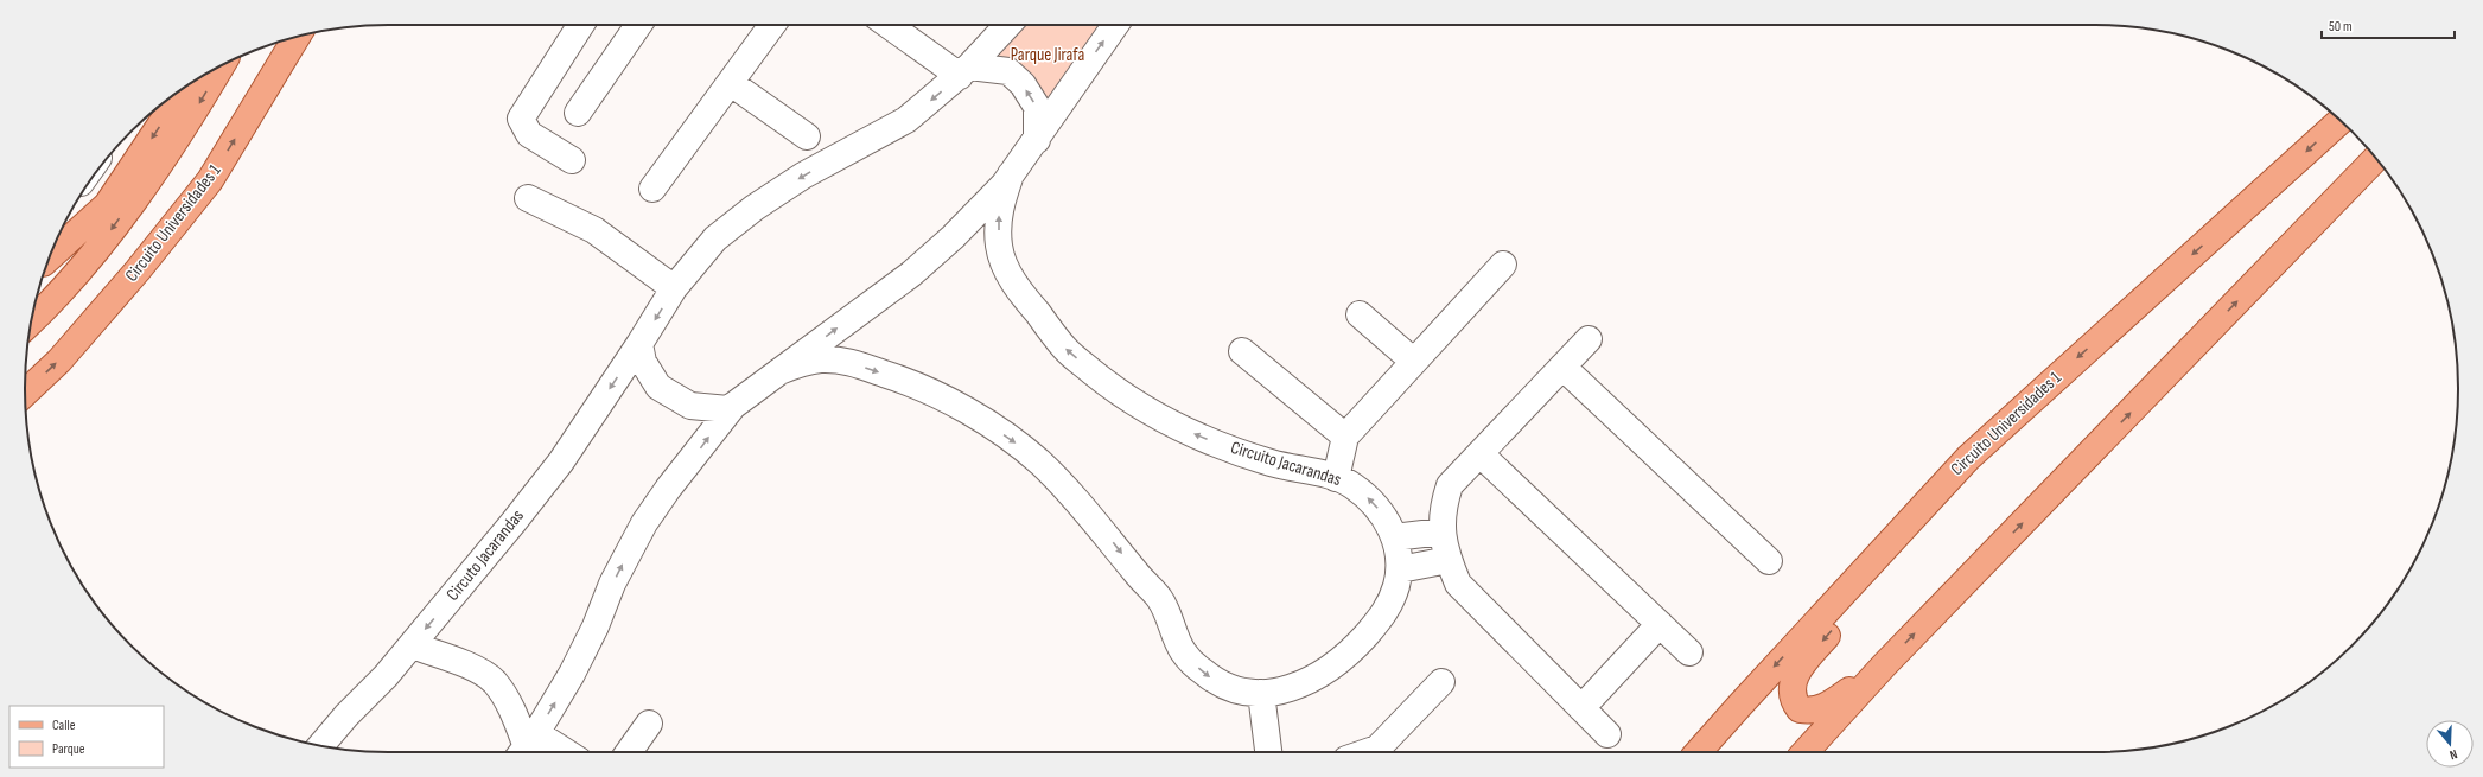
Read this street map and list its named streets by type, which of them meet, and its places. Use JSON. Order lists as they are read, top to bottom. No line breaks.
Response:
{"streets":{"main road":["Circuito Universidades 1"],"street":["Circuito Jacarandas","Circuto Jacarandas"]},"parks":["Parque Jirafa"],"legend":["Calle","Parque"],"scale_bar":"50 m","north":"bottom"}
